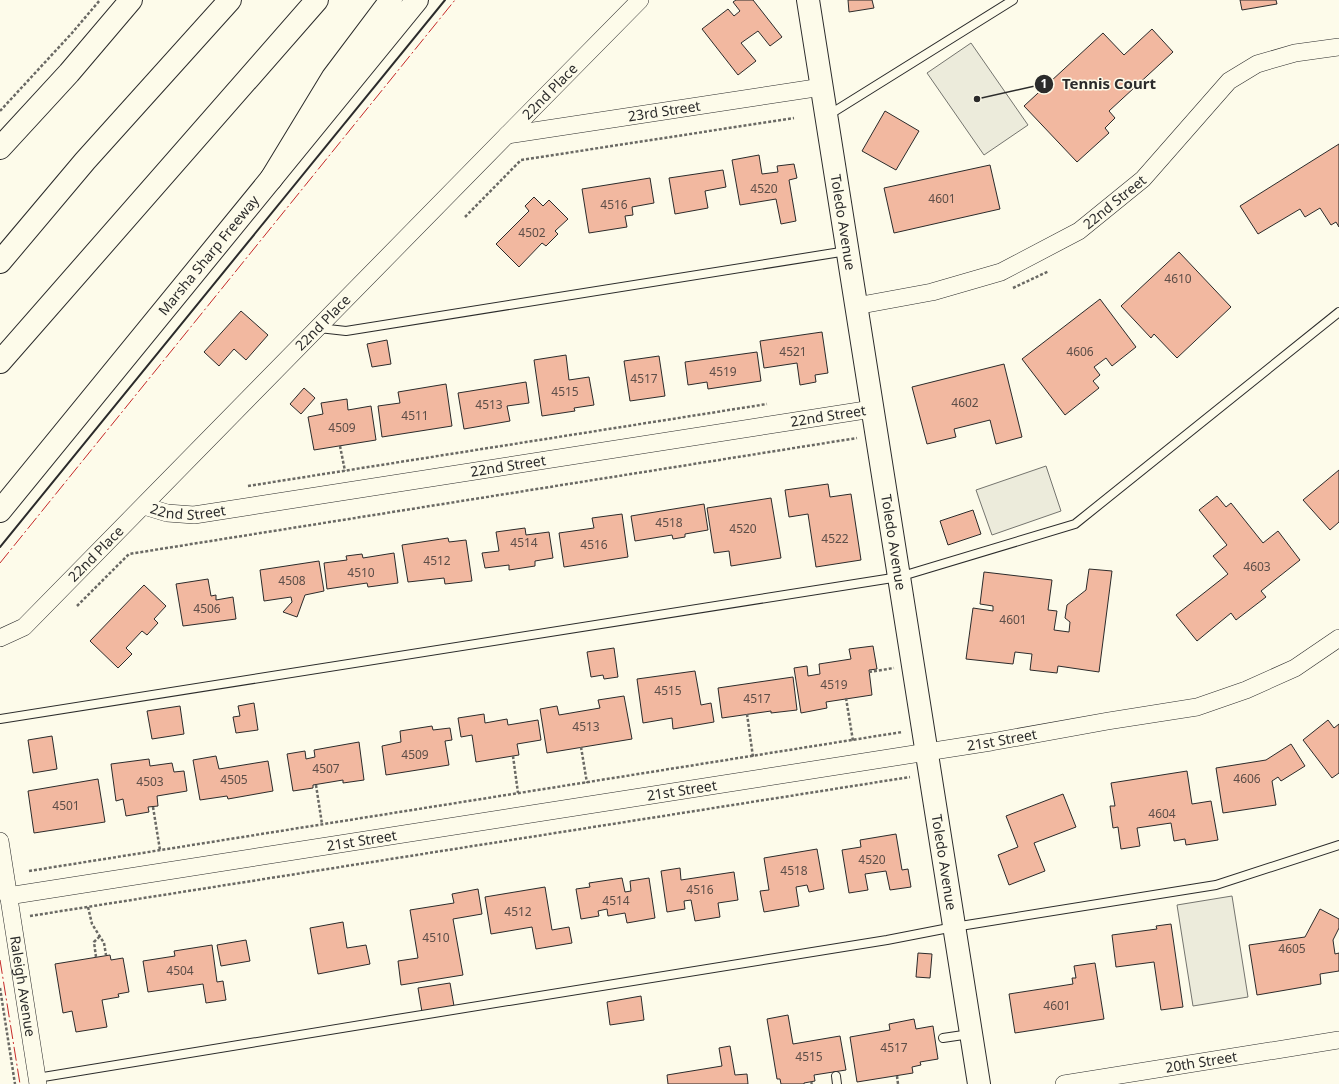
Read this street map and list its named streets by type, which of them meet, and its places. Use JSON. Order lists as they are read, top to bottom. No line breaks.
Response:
{"streets":{"main road":["Toledo Avenue","Marsha Sharp Freeway"],"street":["22nd Place","23rd Street","22nd Street","21st Street","Raleigh Avenue","20th Street"]},"crossings":[["22nd Place","23rd Street"],["22nd Place","22nd Street"],["23rd Street","Toledo Avenue"],["22nd Street","Toledo Avenue"],["Toledo Avenue","21st Street"],["21st Street","Raleigh Avenue"]],"places":["Tennis Court"],"house_numbers":["4520","4601","4516","4502","4610","4521","4606","4519","4517","4515","4602","4513","4511","4509","4518","4520","4522","4514","4516","4512","4603","4510","4508","4506","4601","4519","4515","4517","4513","4509","4507","4606","4505","4503","4501","4604","4520","4518","4516","4514","4512","4510","4605","4504","4601","4517","4515"]}
